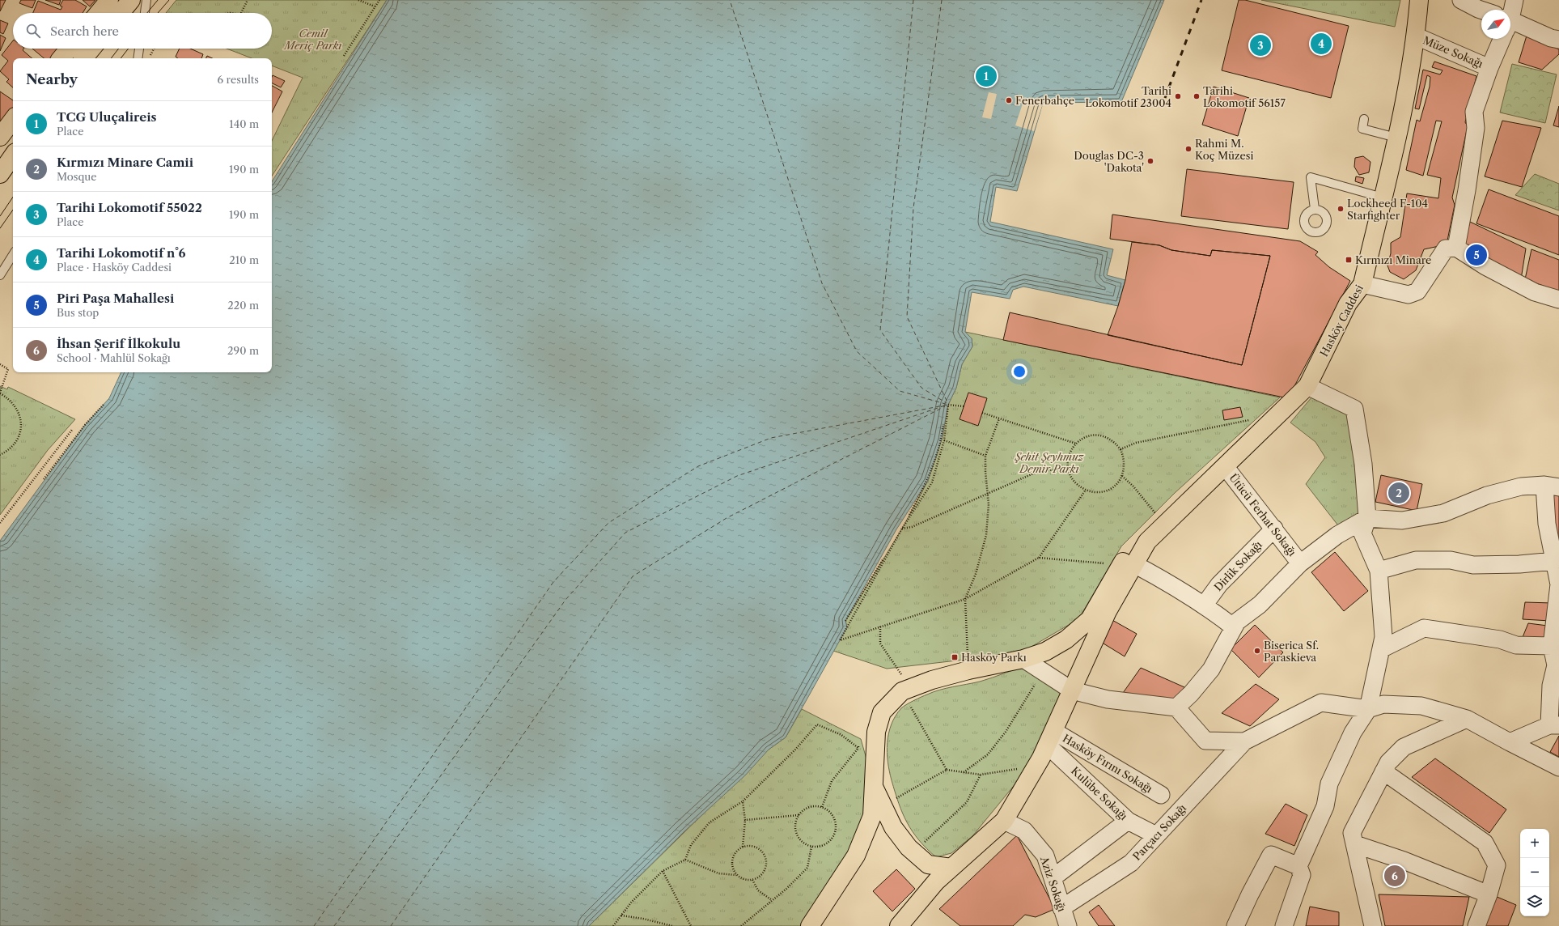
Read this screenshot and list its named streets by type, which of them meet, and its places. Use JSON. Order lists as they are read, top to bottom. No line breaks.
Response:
{"streets":{"main road":["Hasköy Caddesi"],"street":["Müze Sokağı","Ütücü Ferhat Sokağı","Dirlik Sokağı","Hasköy Fırını Sokağı","Kulübe Sokağı","Parçacı Sokağı","Aziz Sokağı"]},"crossings":[["Müze Sokağı","Hasköy Caddesi"],["Hasköy Caddesi","Ütücü Ferhat Sokağı"],["Ütücü Ferhat Sokağı","Dirlik Sokağı"],["Hasköy Fırını Sokağı","Kulübe Sokağı"],["Kulübe Sokağı","Parçacı Sokağı"],["Parçacı Sokağı","Aziz Sokağı"]],"parks":["Cemil Meriç Parkı","Şehit Şeyhmuz Demir Parkı"],"places":{"other":["Tarihi Lokomotif 23004","Tarihi Lokomotif 56157","Fenerbahçe","Rahmi M. Koç Müzesi","Douglas DC-3 'Dakota'","Lockheed F-104 Starfighter","Biserica Sf. Paraskieva"],"transit":["Kırmızı Minare","Hasköy Parkı"]},"north":"top right","page":{"search":"Search here","pins":["4","3","1","5","2","6"],"heading":["Nearby","6 results"],"list":[{"mark":"1","name":"TCG Uluçalireis","note":"Place","value":"140 m"},{"mark":"2","name":"Kırmızı Minare Camii","note":"Mosque","value":"190 m"},{"mark":"3","name":"Tarihi Lokomotif 55022","note":"Place","value":"190 m"},{"mark":"4","name":"Tarihi Lokomotif n°6","note":"Place · Hasköy Caddesi","value":"210 m"},{"mark":"5","name":"Piri Paşa Mahallesi","note":"Bus stop","value":"220 m"},{"mark":"6","name":"İhsan Şerif İlkokulu","note":"School · Mahlül Sokağı","value":"290 m"}],"map_buttons":["+","−"]}}
